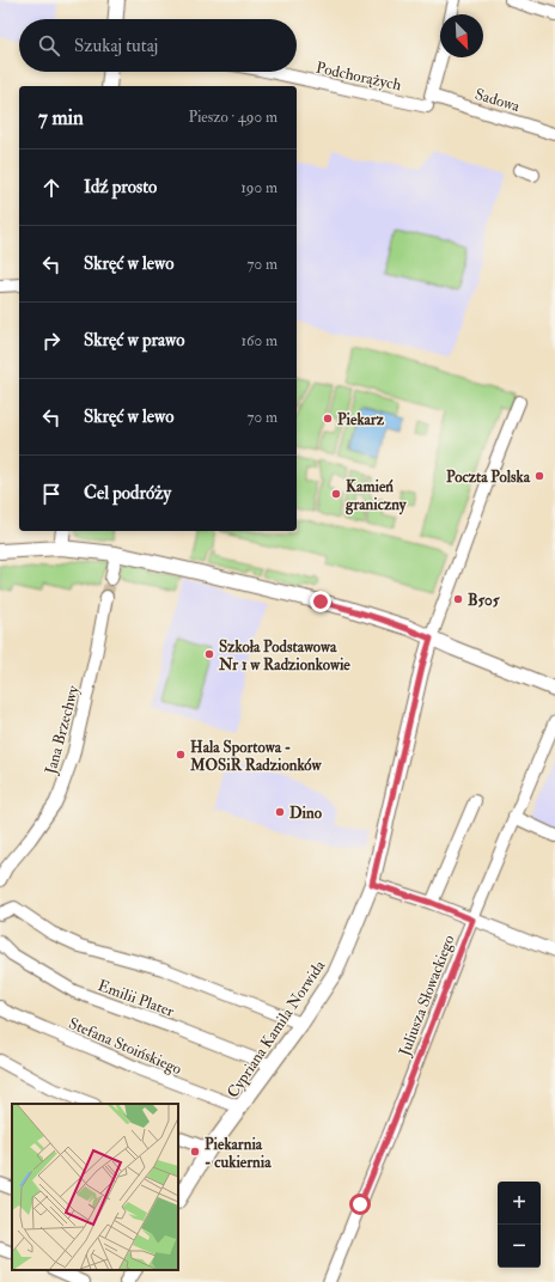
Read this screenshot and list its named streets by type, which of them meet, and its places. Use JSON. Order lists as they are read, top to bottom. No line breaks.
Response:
{"streets":{"street":["Podchorążych","Sadowa","Jana Brzechwy","Juliusza Słowackiego","Emilii Plater","Cypriana Kamila Norwida","Stefana Stoińskiego"]},"crossings":[["Podchorążych","Sadowa"],["Emilii Plater","Cypriana Kamila Norwida"],["Cypriana Kamila Norwida","Stefana Stoińskiego"]],"places":["Piekarz","Poczta Polska","Kamień graniczny","B505","Szkoła Podstawowa Nr 1 w Radzionkowie","Hala Sportowa - MOSiR Radzionków","Dino","Piekarnia - cukiernia"],"north":"bottom right","page":{"search":"Szukaj tutaj","heading":["7 min","Pieszo · 490 m"],"list":[["Idź prosto","190 m"],["Skręć w lewo","70 m"],["Skręć w prawo","160 m"],["Skręć w lewo","70 m"],"Cel podróży"],"map_buttons":["+","−"]}}
